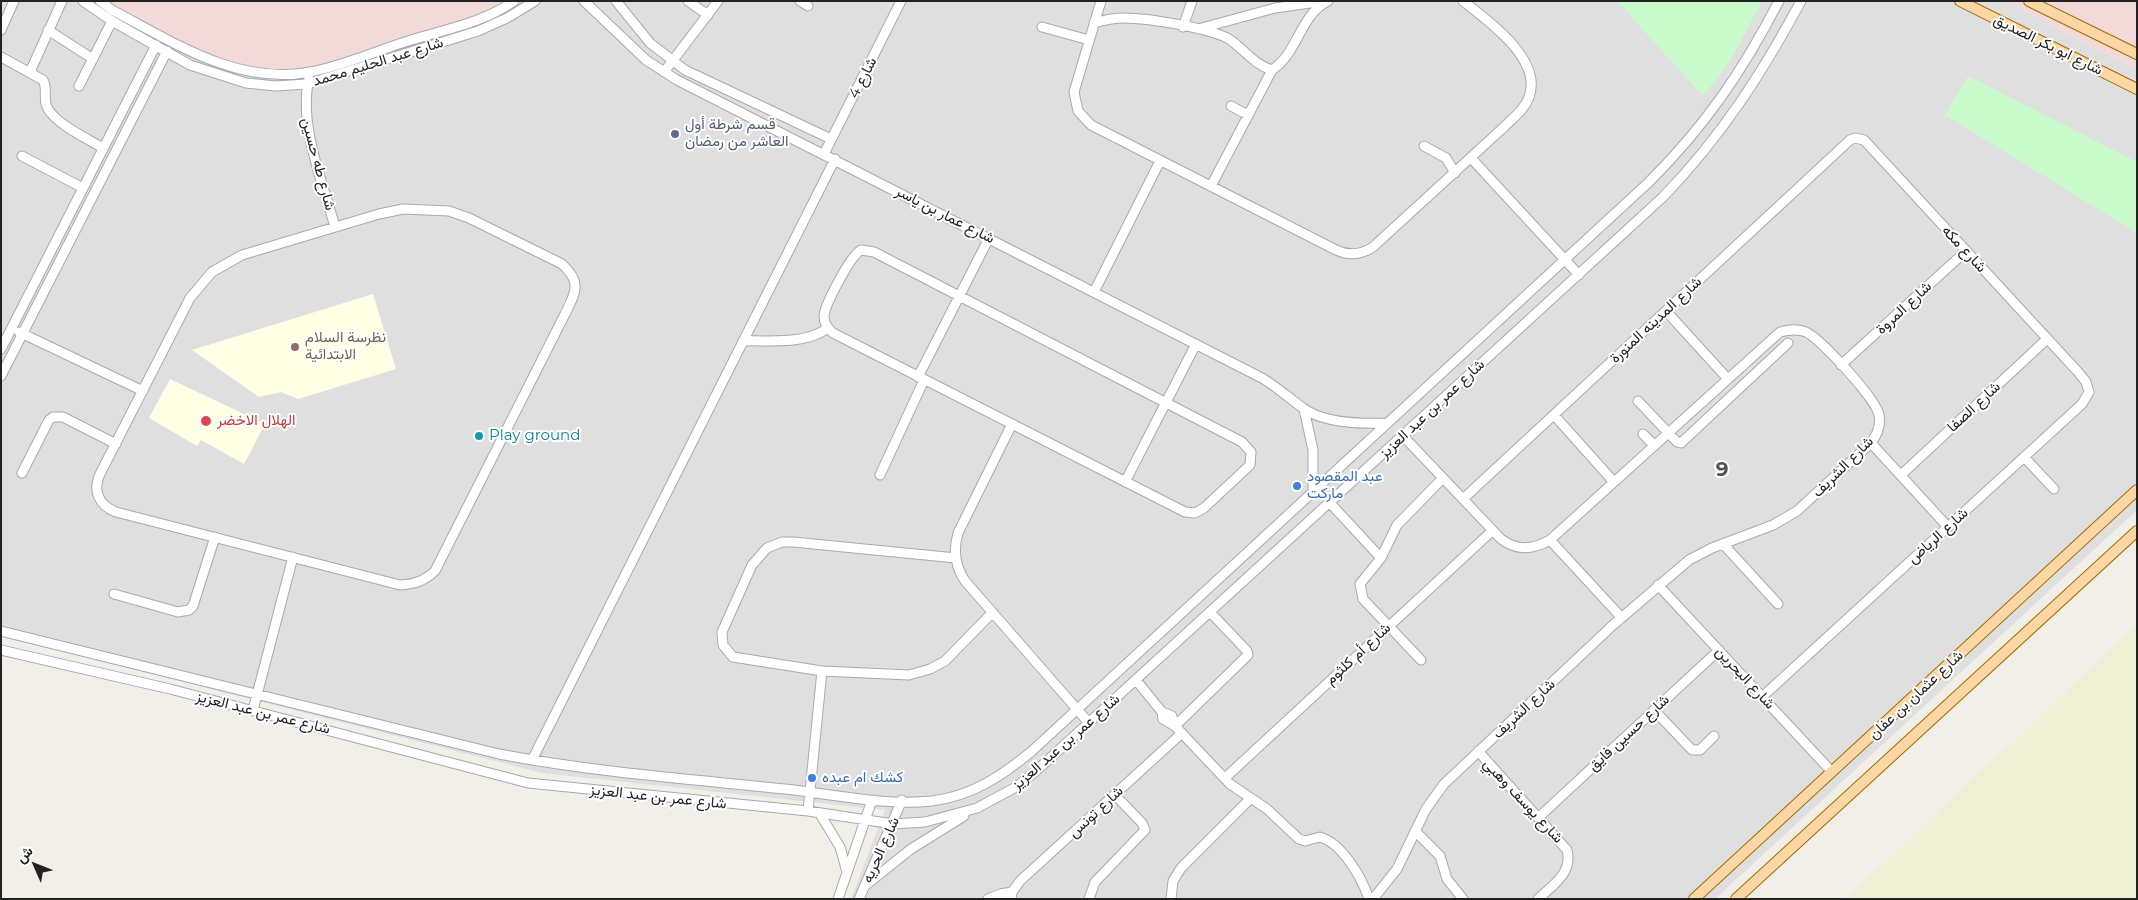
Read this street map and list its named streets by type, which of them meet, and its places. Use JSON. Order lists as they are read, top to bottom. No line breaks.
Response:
{"streets":{"main road":["شارع ابو بكر الصديق","شارع عثمان بن عفان"],"street":["شارع عبد الحليم محمد","شارع 4","شارع طه حسين","شارع عمار بن ياسر","شارع مكه","شارع المروة","شارع المدينه المنورة","شارع الصفا","شارع عمر بن عبد العزيز","شارع الشريف","شارع الرياض","شارع أم كلثوم","شارع البحرين","شارع حسين فايق","شارع يوسف وهبي","شارع تونس","شارع الحريه"]},"crossings":[["شارع عبد الحليم محمد","شارع طه حسين"],["شارع 4","شارع عمار بن ياسر"],["شارع عمار بن ياسر","شارع عمر بن عبد العزيز"],["شارع مكه","شارع المروة"],["شارع مكه","شارع المدينه المنورة"],["شارع مكه","شارع الصفا"],["شارع مكه","شارع الرياض"],["شارع المروة","شارع الشريف"],["شارع المدينه المنورة","شارع الشريف"],["شارع عمر بن عبد العزيز","شارع الشريف"],["شارع عمر بن عبد العزيز","شارع تونس"],["شارع عمر بن عبد العزيز","شارع الحريه"],["شارع الشريف","شارع أم كلثوم"],["شارع الشريف","شارع البحرين"],["شارع الشريف","شارع يوسف وهبي"],["شارع الرياض","شارع البحرين"],["شارع البحرين","شارع عثمان بن عفان"],["شارع البحرين","شارع حسين فايق"],["شارع حسين فايق","شارع يوسف وهبي"]],"districts":["9"],"places":["قسم شرطة أول العاشر من رمضان","نظرسة السلام الابتدائية","الهلال الاخضر","Play ground","عبد المقصود ماركت","كشك ام عبده"],"north":"top left"}
